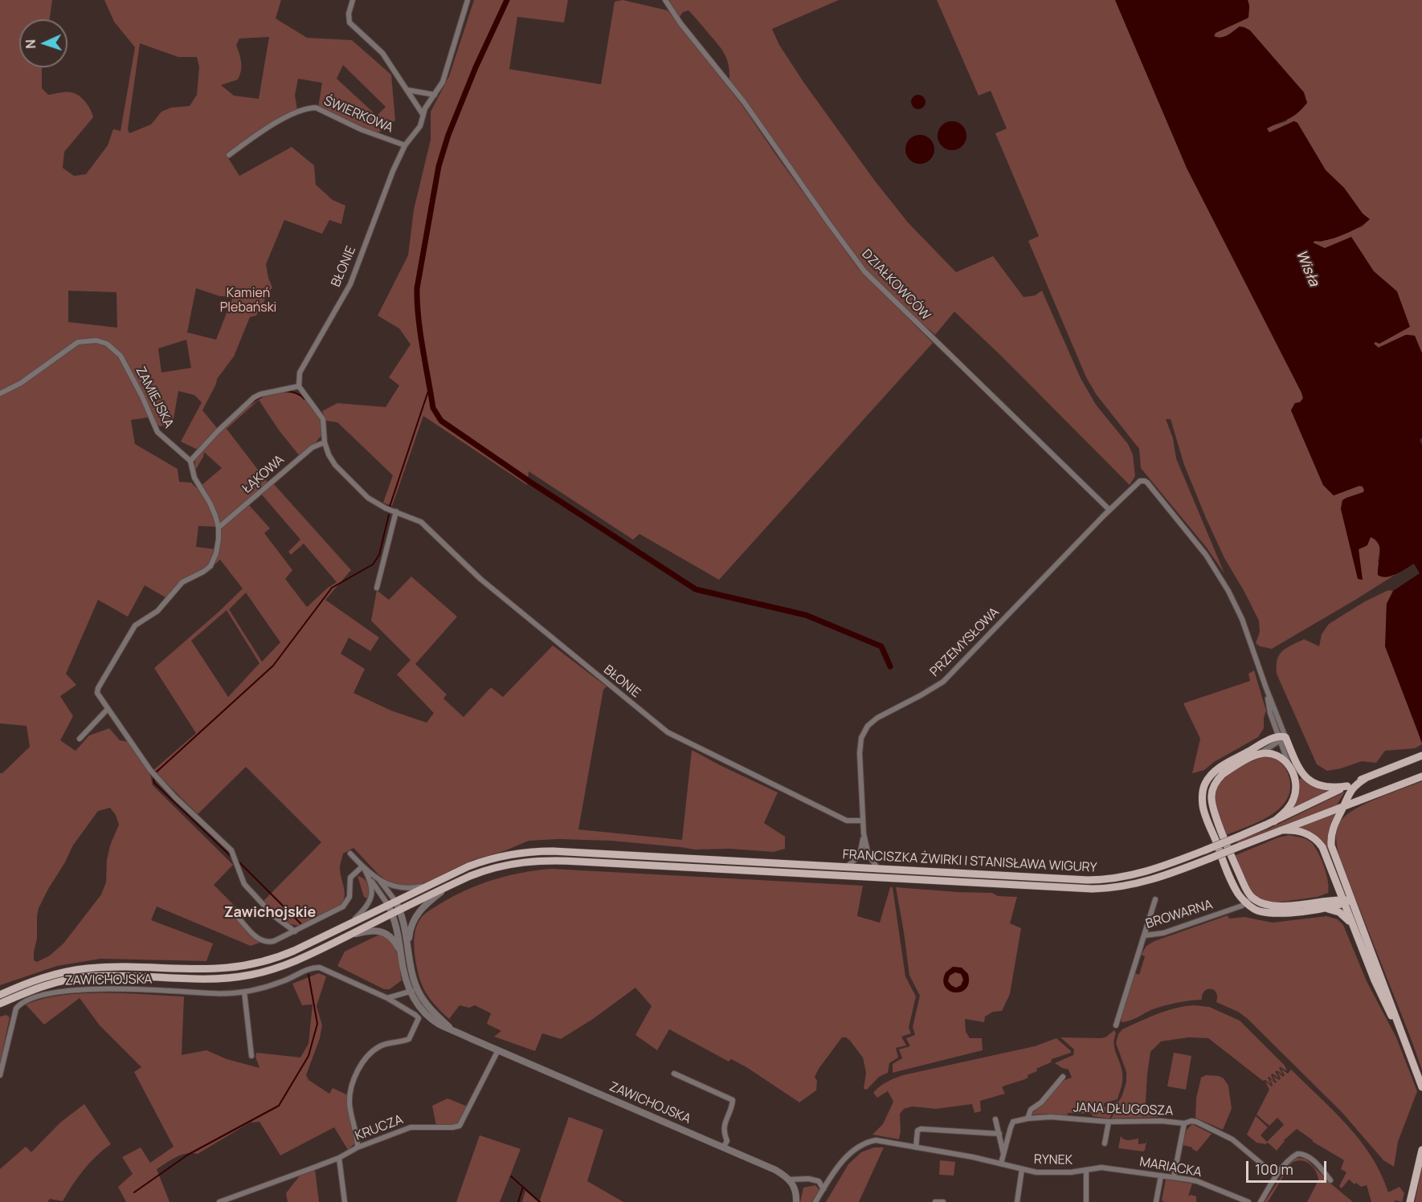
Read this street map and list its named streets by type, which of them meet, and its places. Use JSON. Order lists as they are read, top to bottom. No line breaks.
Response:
{"streets":{"main road":["FRANCISZKA ŻWIRKI I STANISŁAWA WIGURY"],"street":["ŚWIERKOWA","BŁONIE","DZIAŁKOWCÓW","ZAMIEJSKA","ŁĄKOWA","PRZEMYSŁOWA","BROWARNA","ZAWICHOJSKA","JANA DŁUGOSZA","KRUCZA","RYNEK","MARIACKA"]},"crossings":[["ŚWIERKOWA","BŁONIE"],["BŁONIE","ŁĄKOWA"],["BŁONIE","PRZEMYSŁOWA"],["DZIAŁKOWCÓW","PRZEMYSŁOWA"],["FRANCISZKA ŻWIRKI I STANISŁAWA WIGURY","ZAWICHOJSKA"],["ZAWICHOJSKA","KRUCZA"],["RYNEK","MARIACKA"]],"districts":["Zawichojskie"],"water":["Wisła"],"parks":["Kamień Plebański"],"scale_bar":"100 m","north":"left"}
